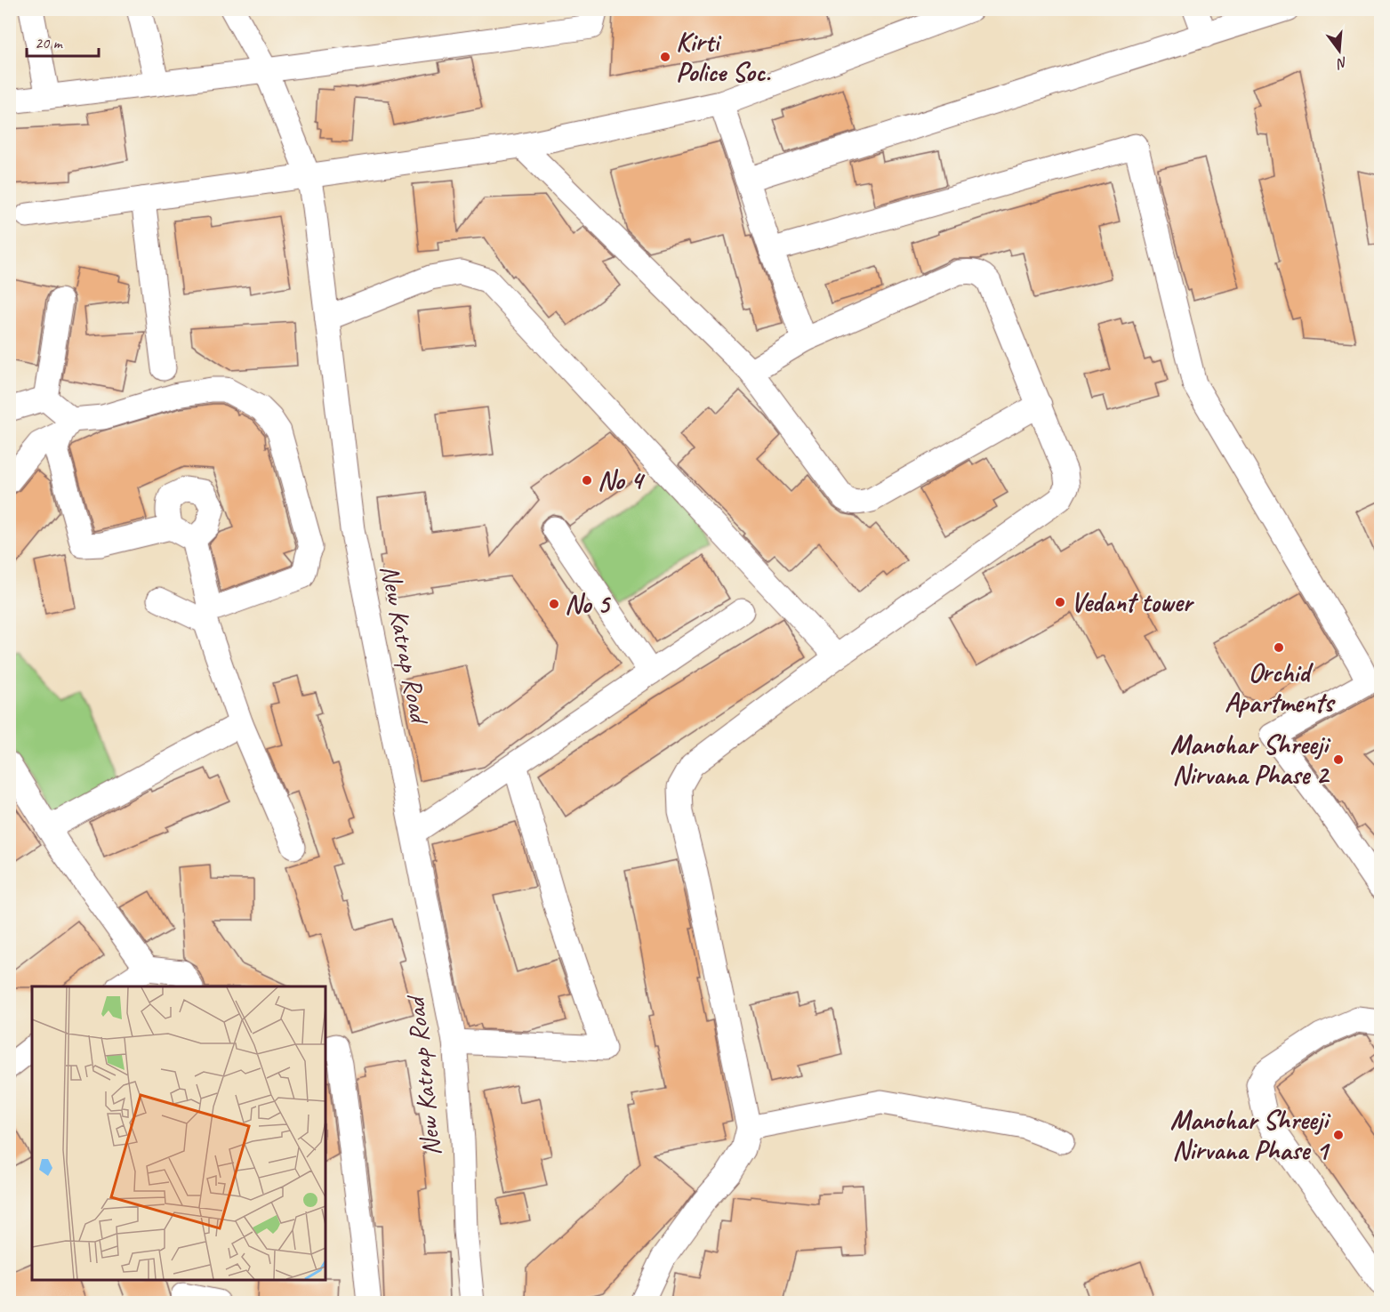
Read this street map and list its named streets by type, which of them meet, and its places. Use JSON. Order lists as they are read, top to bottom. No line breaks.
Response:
{"streets":{"street":["New Katrap Road"]},"places":["Kirti Police Soc.","No 4","Vedant tower","No 5","Orchid Apartments","Manohar Shreeji Nirvana Phase 2","Manohar Shreeji Nirvana Phase 1"],"scale_bar":"20 m","north":"bottom"}
